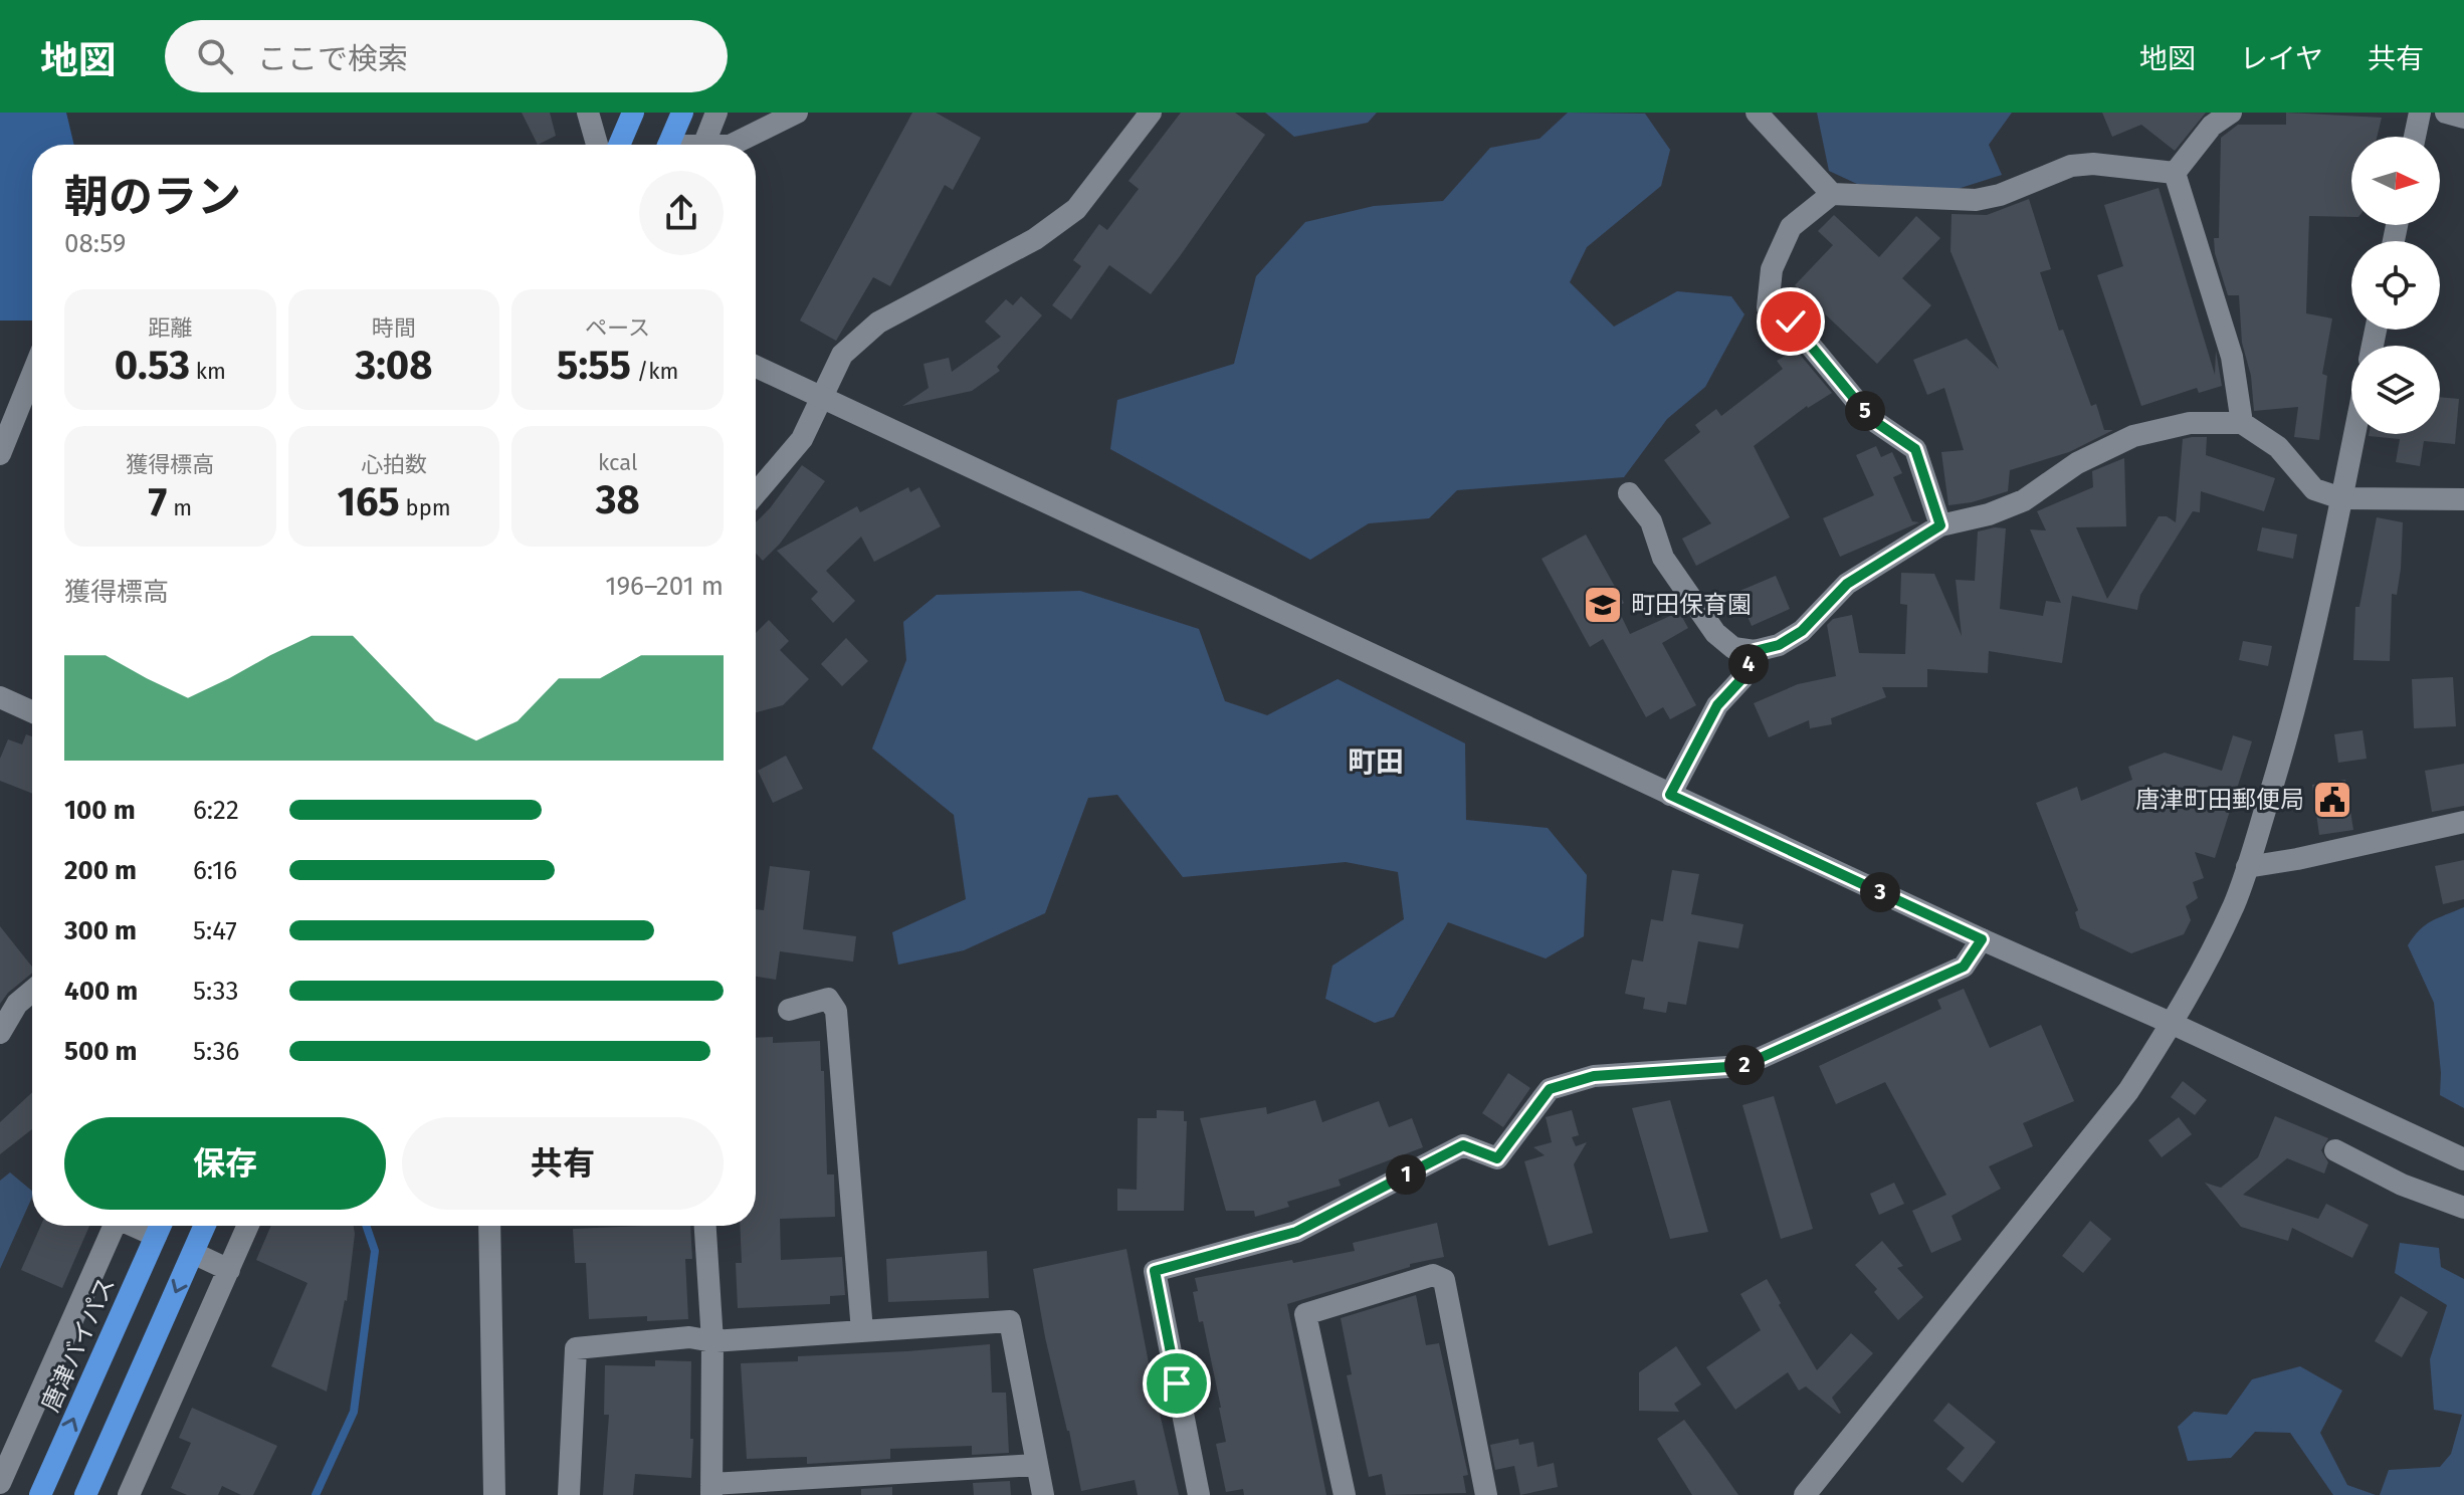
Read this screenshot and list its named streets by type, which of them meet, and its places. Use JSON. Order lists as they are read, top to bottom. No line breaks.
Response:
{"streets":{"highway":["唐津バイパス"]},"districts":["町田"],"places":{"school or university":["町田保育園"],"public building":["唐津町田郵便局"]},"north":"right","page":{"header":"地図","search":"ここで検索","nav":["地図","レイヤ","共有"],"heading":["朝のラン","08:59"],"stats":[["距離","0.53 km"],["時間","3:08"],["ペース","5:55 /km"],["獲得標高","7 m"],["心拍数","165 bpm"],["kcal","38"]],"pins":["5","4","3","2","1"],"chart":["獲得標高","196–201 m"],"list":[{"name":"100 m","note":"6:22"},{"name":"200 m","note":"6:16"},{"name":"300 m","note":"5:47"},{"name":"400 m","note":"5:33"},{"name":"500 m","note":"5:36"}],"buttons":["保存","共有"]}}
